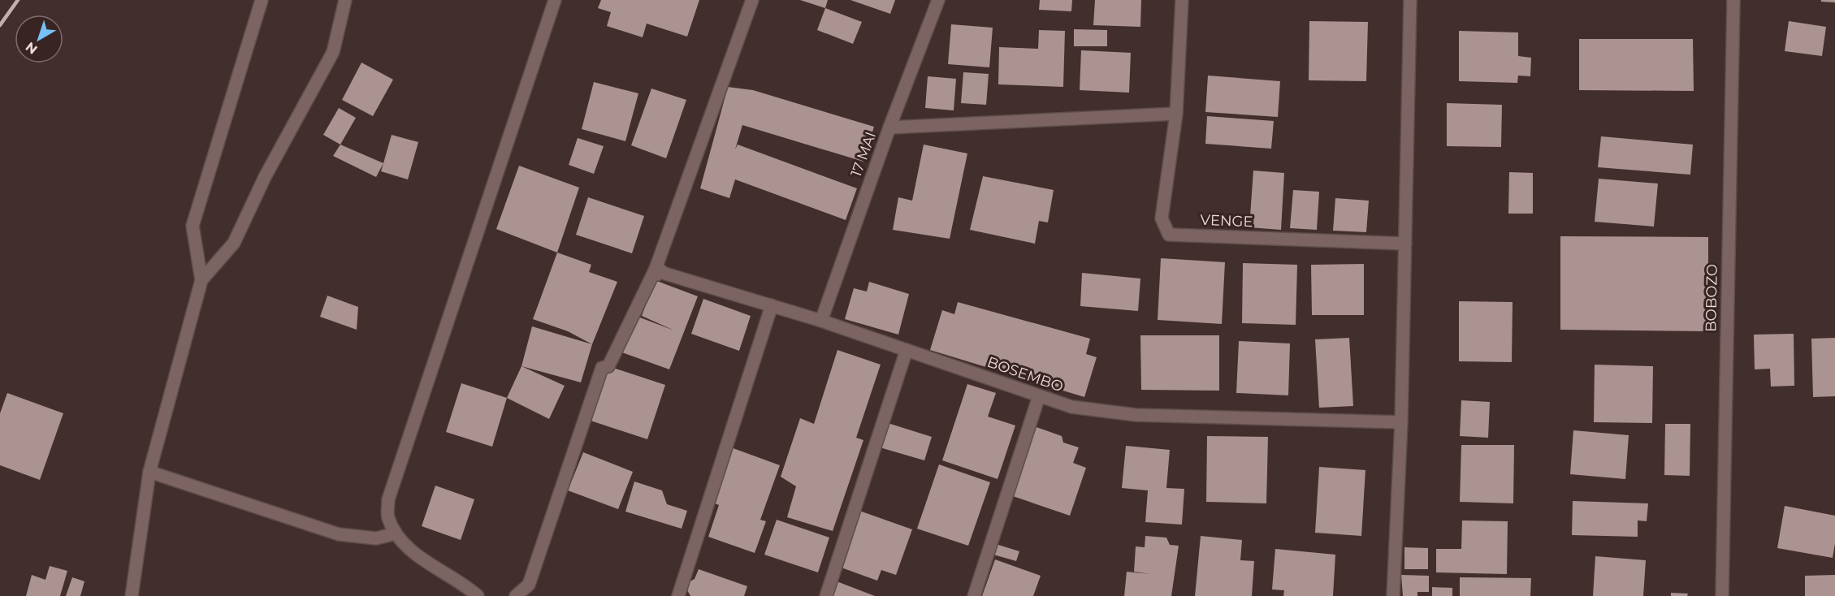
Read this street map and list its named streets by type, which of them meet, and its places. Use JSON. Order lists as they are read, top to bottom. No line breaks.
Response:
{"streets":{"street":["17 MAI","VENGE","BOBOZO","BOSEMBO"]},"crossings":[["17 MAI","BOSEMBO"]],"north":"bottom left"}
